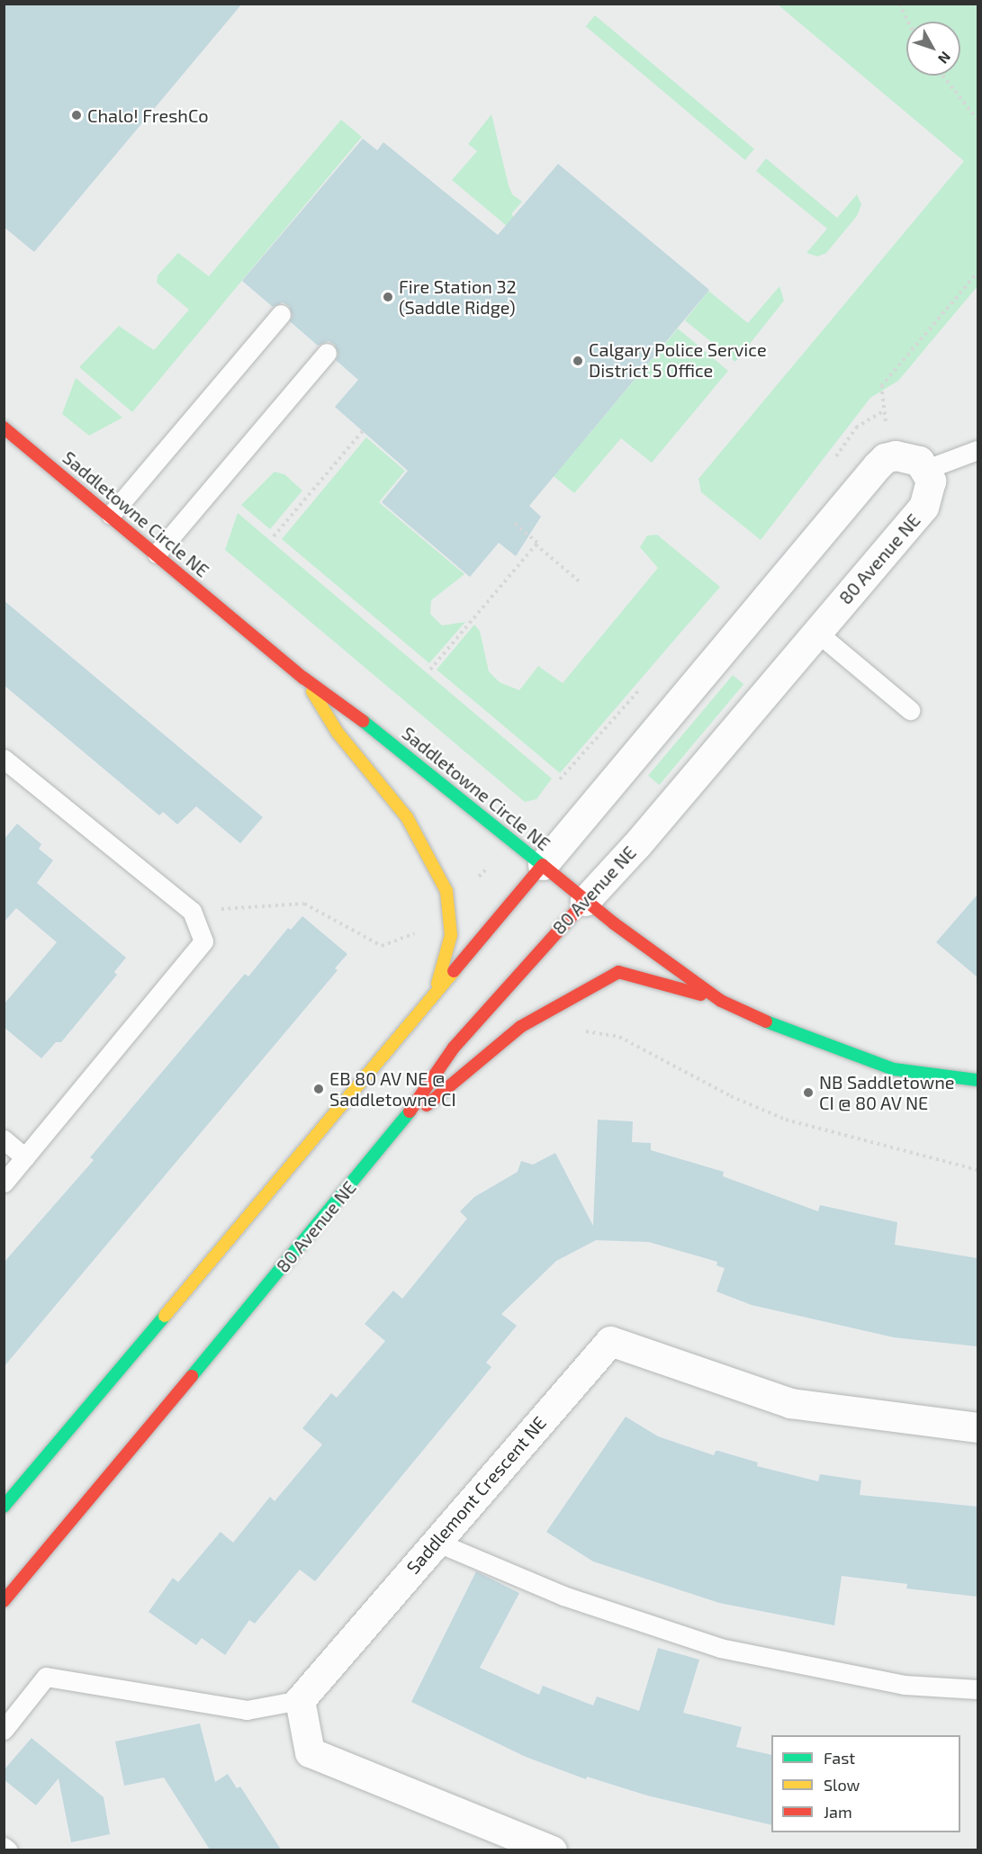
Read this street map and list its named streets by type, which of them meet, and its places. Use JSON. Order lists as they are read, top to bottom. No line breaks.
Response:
{"streets":{"main road":["Saddletowne Circle NE","80 Avenue NE"],"street":["Saddlemont Crescent NE"]},"crossings":[["Saddletowne Circle NE","80 Avenue NE"]],"places":["Chalo! FreshCo","Fire Station 32 (Saddle Ridge)","Calgary Police Service District 5 Office","EB 80 AV NE @ Saddletowne CI","NB Saddletowne CI @ 80 AV NE"],"legend":["Fast","Slow","Jam"],"north":"bottom right"}
